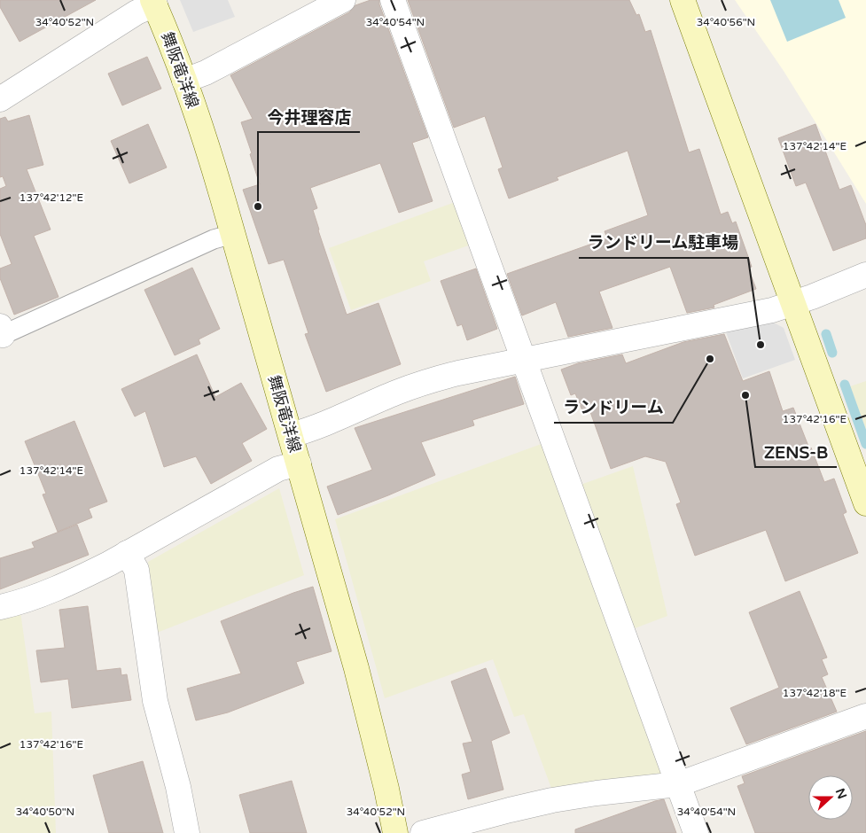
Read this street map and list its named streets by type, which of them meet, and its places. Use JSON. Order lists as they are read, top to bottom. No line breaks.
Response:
{"streets":{"main road":["舞阪竜洋線"]},"places":["今井理容店","ランドリーム駐車場","ランドリーム","ZENS-B"],"north":"right","coordinates":["34°40'52\"N","34°40'54\"N","34°40'56\"N","137°42'14\"E","137°42'12\"E","137°42'16\"E","137°42'18\"E","34°40'50\"N"]}
